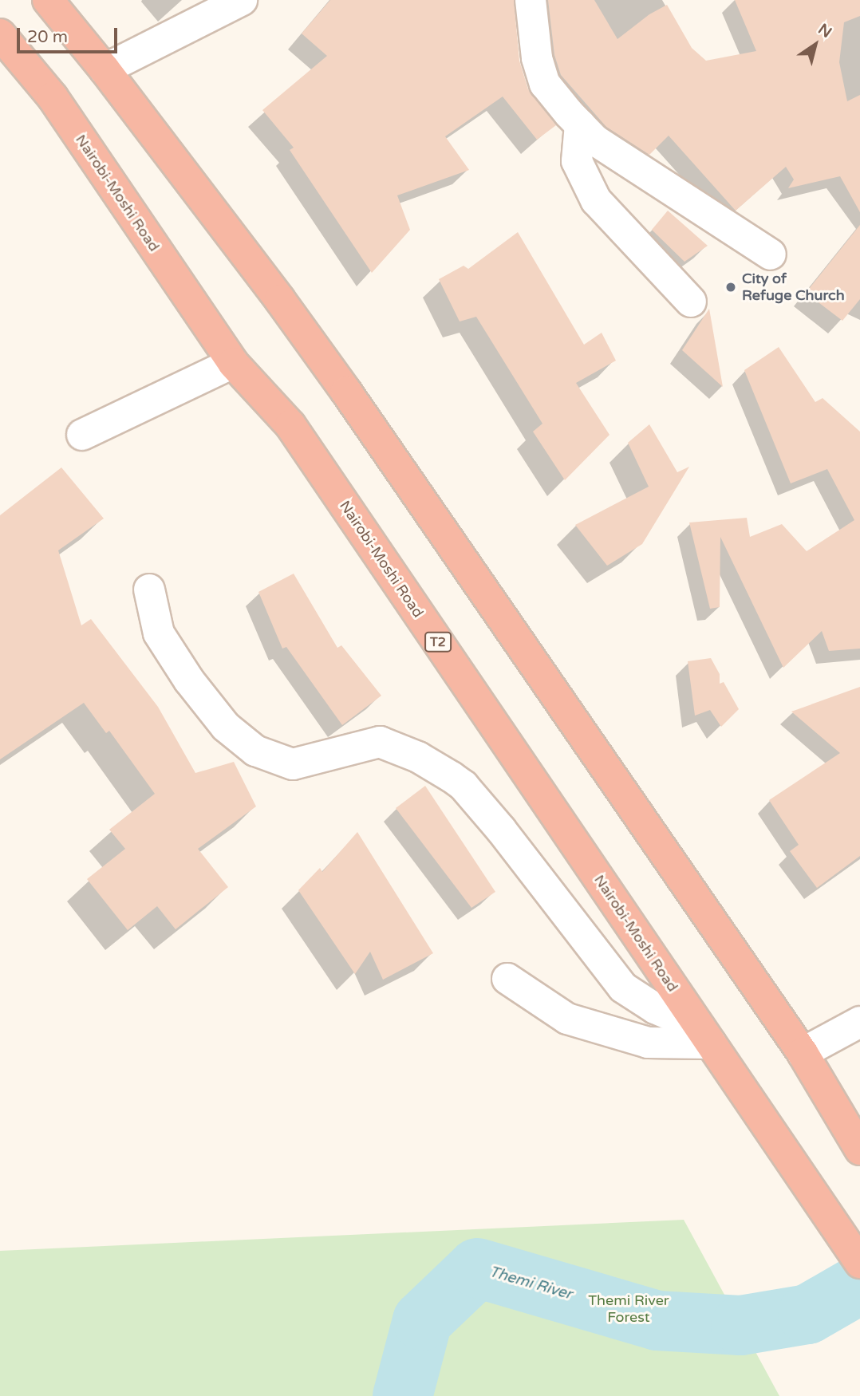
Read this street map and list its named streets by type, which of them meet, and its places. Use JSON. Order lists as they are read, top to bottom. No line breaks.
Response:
{"streets":{"highway":["Nairobi-Moshi Road","T2"]},"water":["Themi River"],"parks":["Themi River Forest"],"places":["City of Refuge Church"],"scale_bar":"20 m","north":"top right"}
